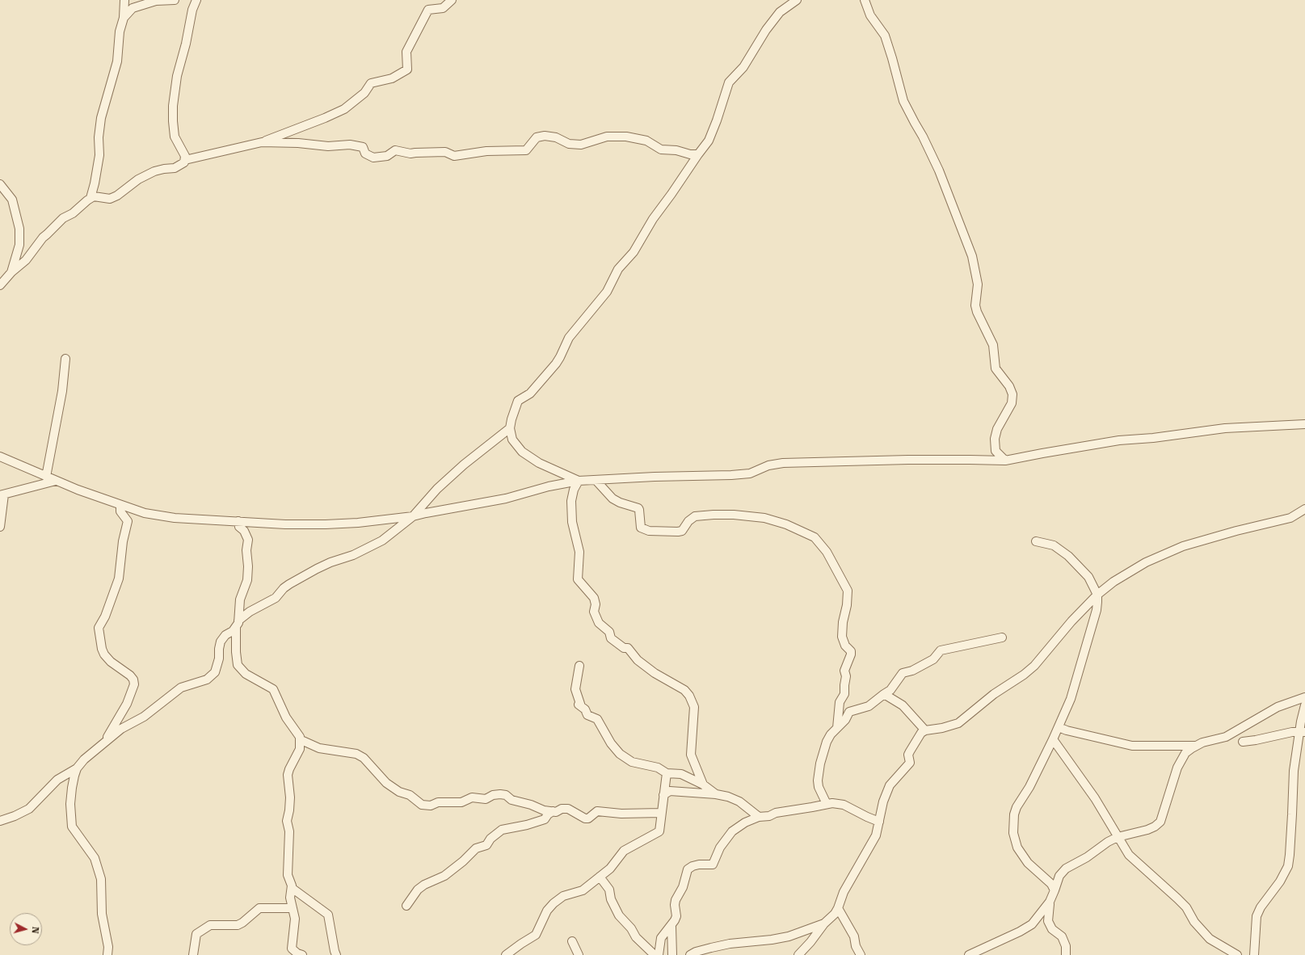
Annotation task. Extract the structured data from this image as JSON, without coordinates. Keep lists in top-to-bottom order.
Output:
{
  "north": "right"
}
